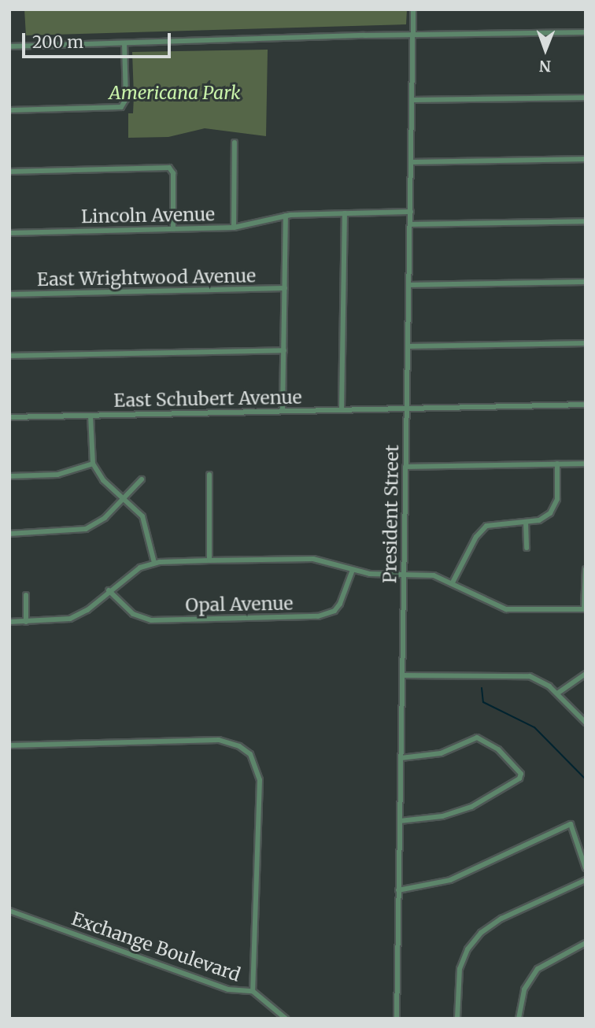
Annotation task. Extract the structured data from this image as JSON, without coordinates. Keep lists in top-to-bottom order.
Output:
{
  "streets": {
    "street": [
      "Lincoln Avenue",
      "East Wrightwood Avenue",
      "East Schubert Avenue",
      "President Street",
      "Opal Avenue",
      "Exchange Boulevard"
    ]
  },
  "crossings": [
    ["Lincoln Avenue", "President Street"],
    ["East Schubert Avenue", "President Street"]
  ],
  "parks": ["Americana Park"],
  "scale_bar": "200 m",
  "north": "bottom"
}
